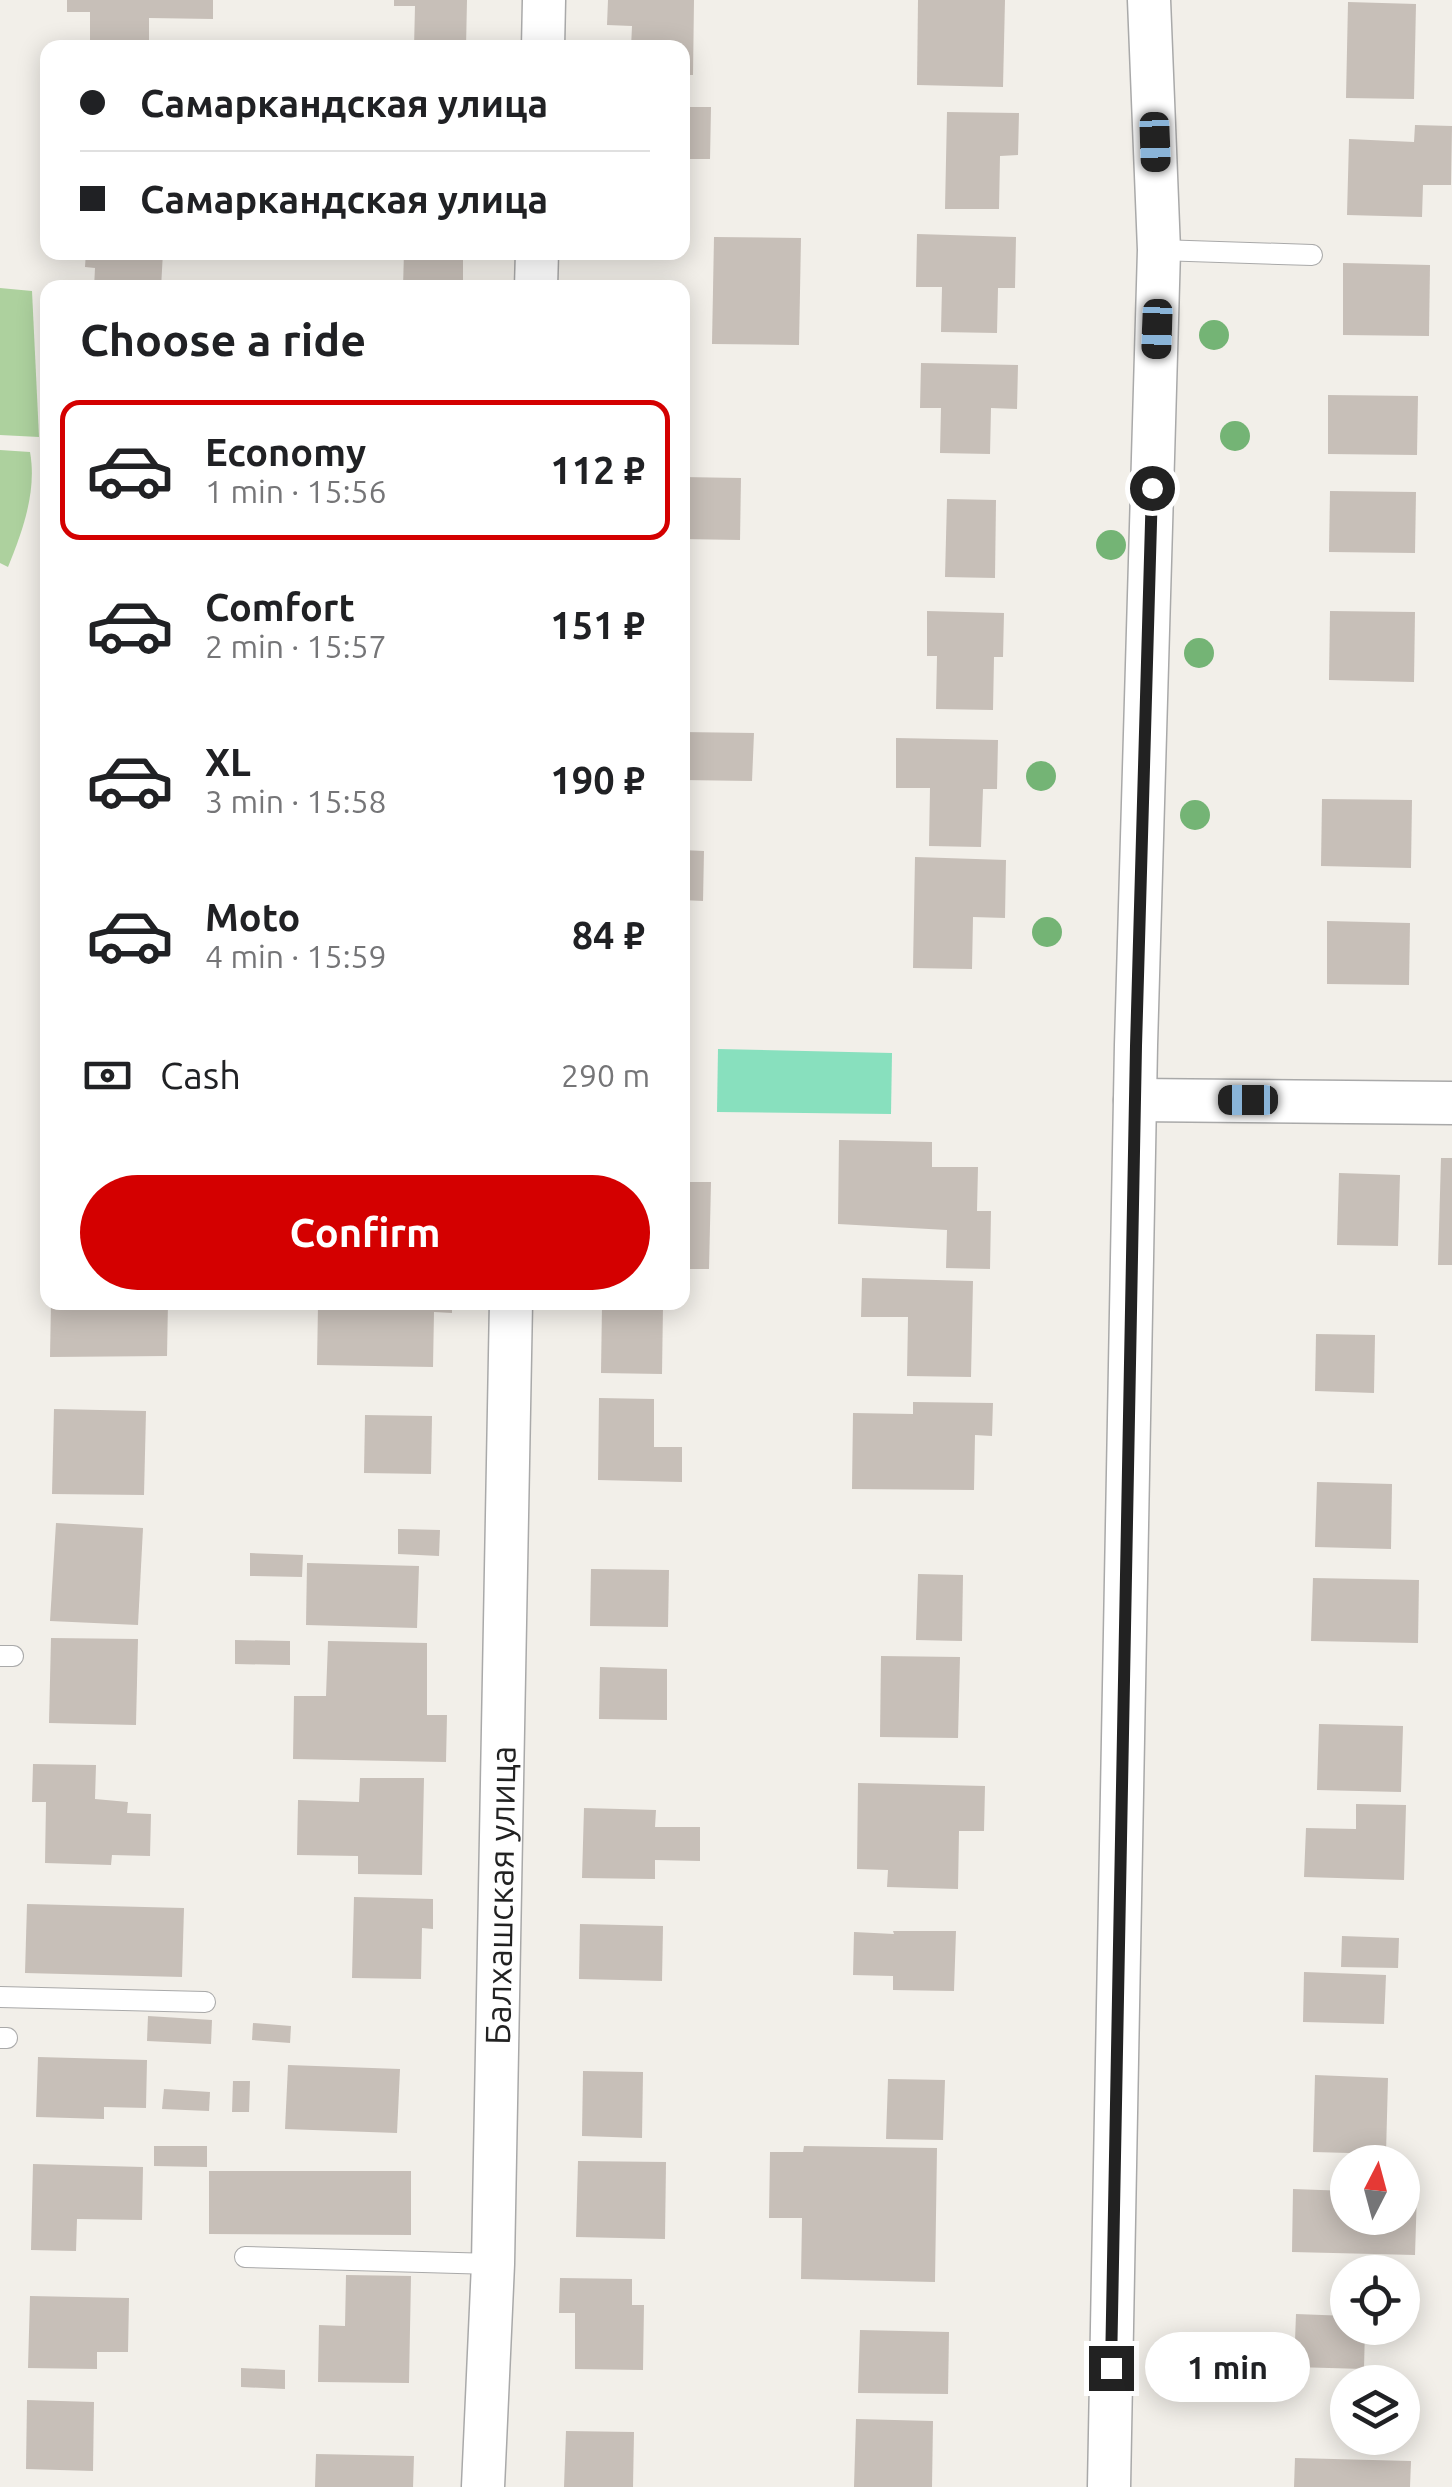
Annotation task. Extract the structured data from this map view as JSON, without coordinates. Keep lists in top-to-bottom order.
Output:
{
  "streets": {
    "street": ["Балхашская улица"]
  },
  "north": "top",
  "page": {
    "banner": ["Самаркандская улица", "Самаркандская улица"],
    "heading": "Choose a ride",
    "list": [
      {
        "name": "Economy",
        "note": "1 min · 15:56",
        "value": "112 ₽"
      },
      {
        "name": "Comfort",
        "note": "2 min · 15:57",
        "value": "151 ₽"
      },
      {
        "name": "XL",
        "note": "3 min · 15:58",
        "value": "190 ₽"
      },
      {
        "name": "Moto",
        "note": "4 min · 15:59",
        "value": "84 ₽"
      }
    ],
    "pay": ["Cash", "290 m"],
    "buttons": "Confirm",
    "bubble": "1 min"
  }
}
